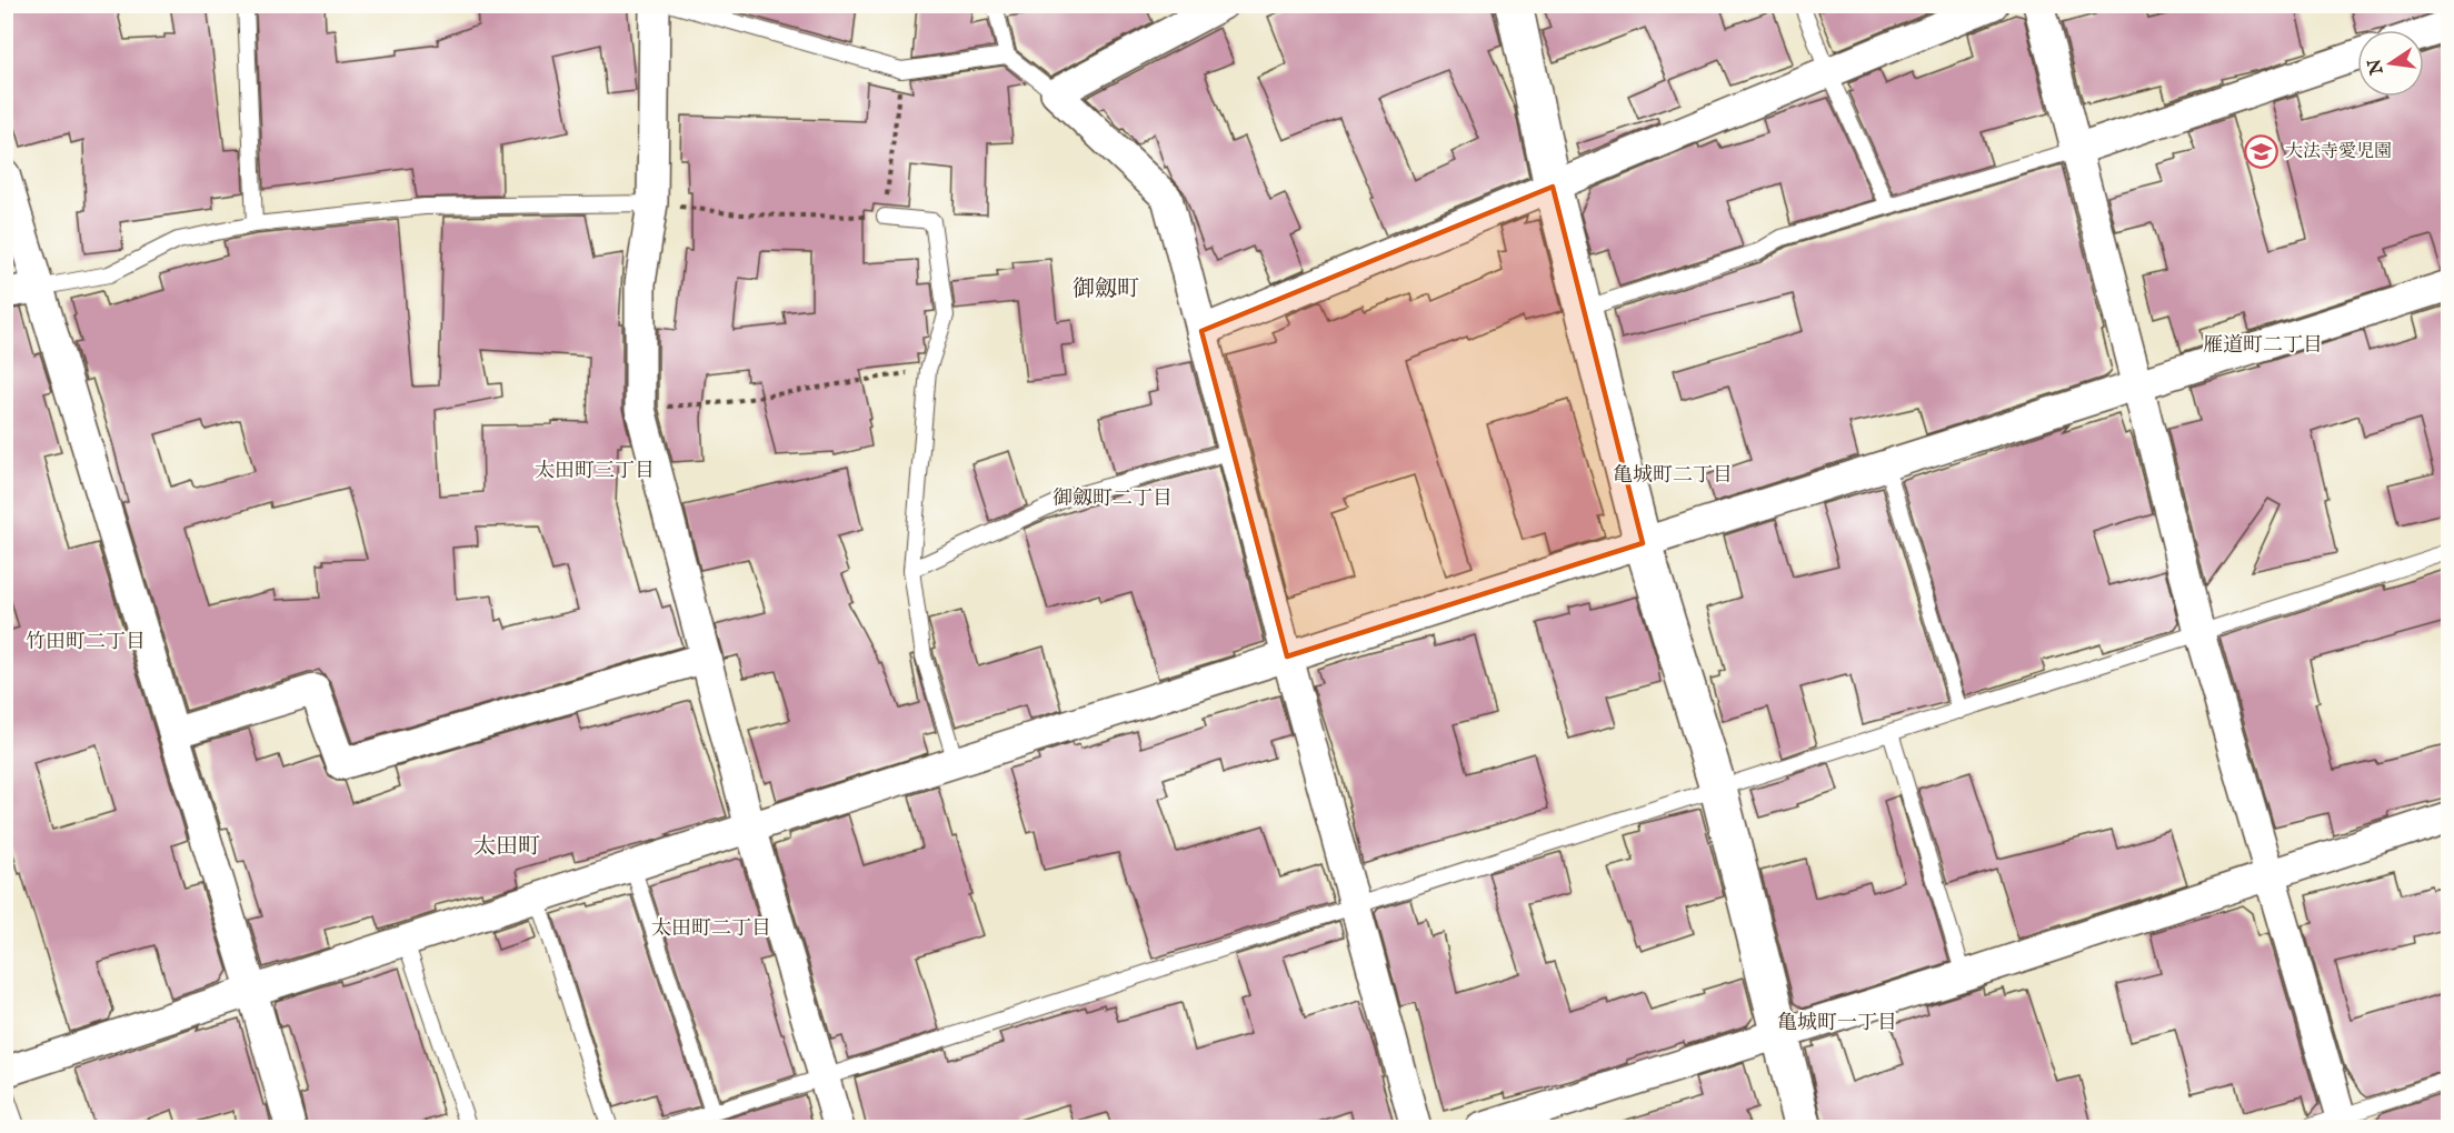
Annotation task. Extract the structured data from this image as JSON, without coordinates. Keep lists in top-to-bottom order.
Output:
{
  "districts": [
    "御劔町",
    "雁道町二丁目",
    "太田町三丁目",
    "亀城町二丁目",
    "御劔町二丁目",
    "竹田町二丁目",
    "太田町",
    "太田町二丁目",
    "亀城町一丁目"
  ],
  "places": {
    "school or university": ["大法寺愛児園"]
  },
  "north": "left"
}
